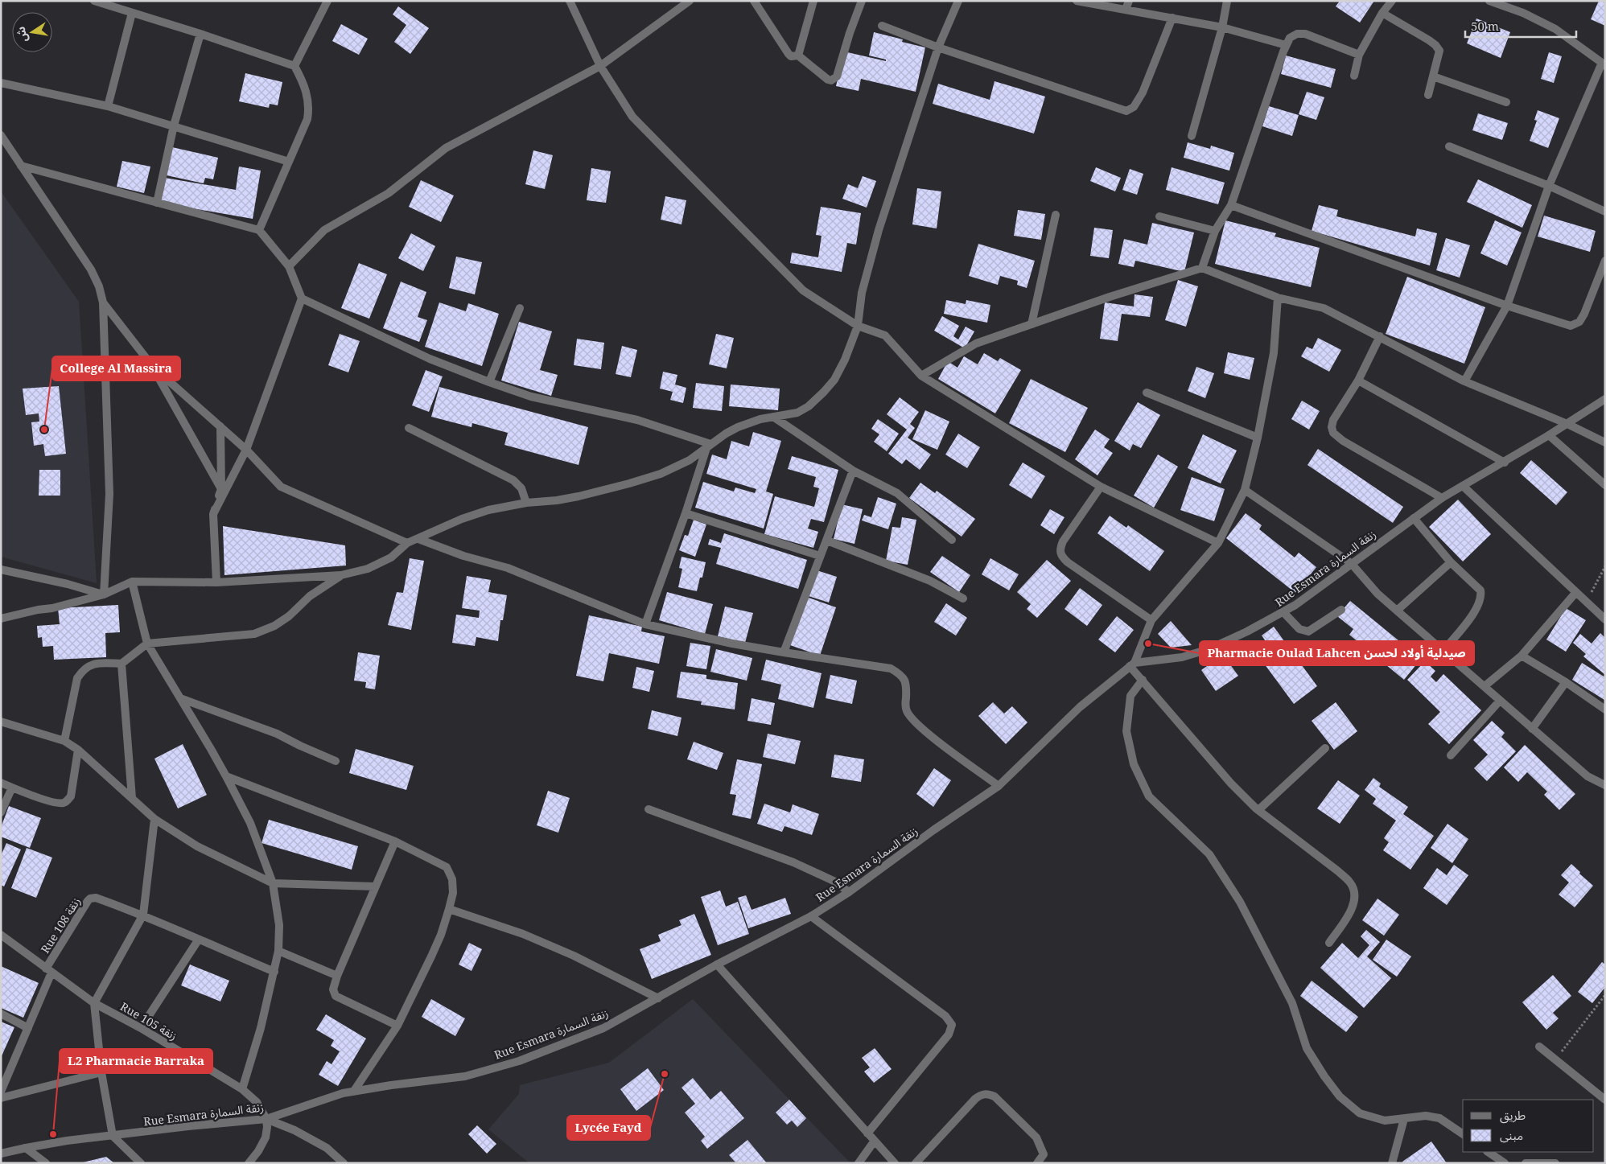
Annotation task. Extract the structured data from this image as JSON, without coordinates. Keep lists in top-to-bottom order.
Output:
{
  "streets": {
    "street": ["Rue Esmara زنقة السمارة", "Rue 108 زنقة", "Rue 105 زنقة"]
  },
  "crossings": [
    ["Rue Esmara زنقة السمارة", "Rue 105 زنقة"],
    ["Rue 108 زنقة", "Rue 105 زنقة"]
  ],
  "places": [
    "College Al Massira",
    "Pharmacie Oulad Lahcen صيدلية أولاد لحسن",
    "Lycée Fayd",
    "L2 Pharmacie Barraka"
  ],
  "legend": ["طريق", "مبنى"],
  "scale_bar": "50 m",
  "north": "left"
}
